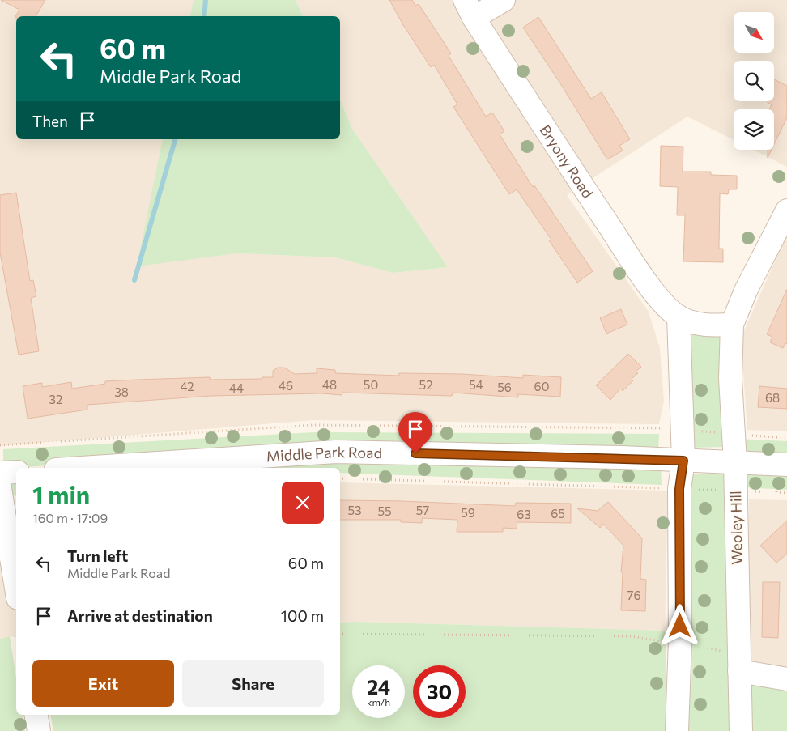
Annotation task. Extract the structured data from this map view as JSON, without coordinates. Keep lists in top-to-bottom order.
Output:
{
  "streets": {
    "street": ["Bryony Road", "Middle Park Road", "Weoley Hill"]
  },
  "crossings": [
    ["Bryony Road", "Weoley Hill"],
    ["Middle Park Road", "Weoley Hill"]
  ],
  "house_numbers": [
    "48",
    "50",
    "52",
    "54",
    "46",
    "42",
    "60",
    "56",
    "44",
    "38",
    "68",
    "32",
    "53",
    "57",
    "55",
    "59",
    "65",
    "63",
    "76"
  ],
  "north": "bottom right",
  "page": {
    "turn": ["60 m", "Middle Park Road"],
    "then": "Then",
    "heading": ["1 min", "160 m · 17:09"],
    "list": [
      {
        "name": "Turn left",
        "note": "Middle Park Road",
        "value": "60 m"
      },
      {
        "name": "Arrive at destination",
        "value": "100 m"
      }
    ],
    "buttons": ["Exit", "Share"],
    "speed": "24 km/h",
    "limit": "30"
  }
}
